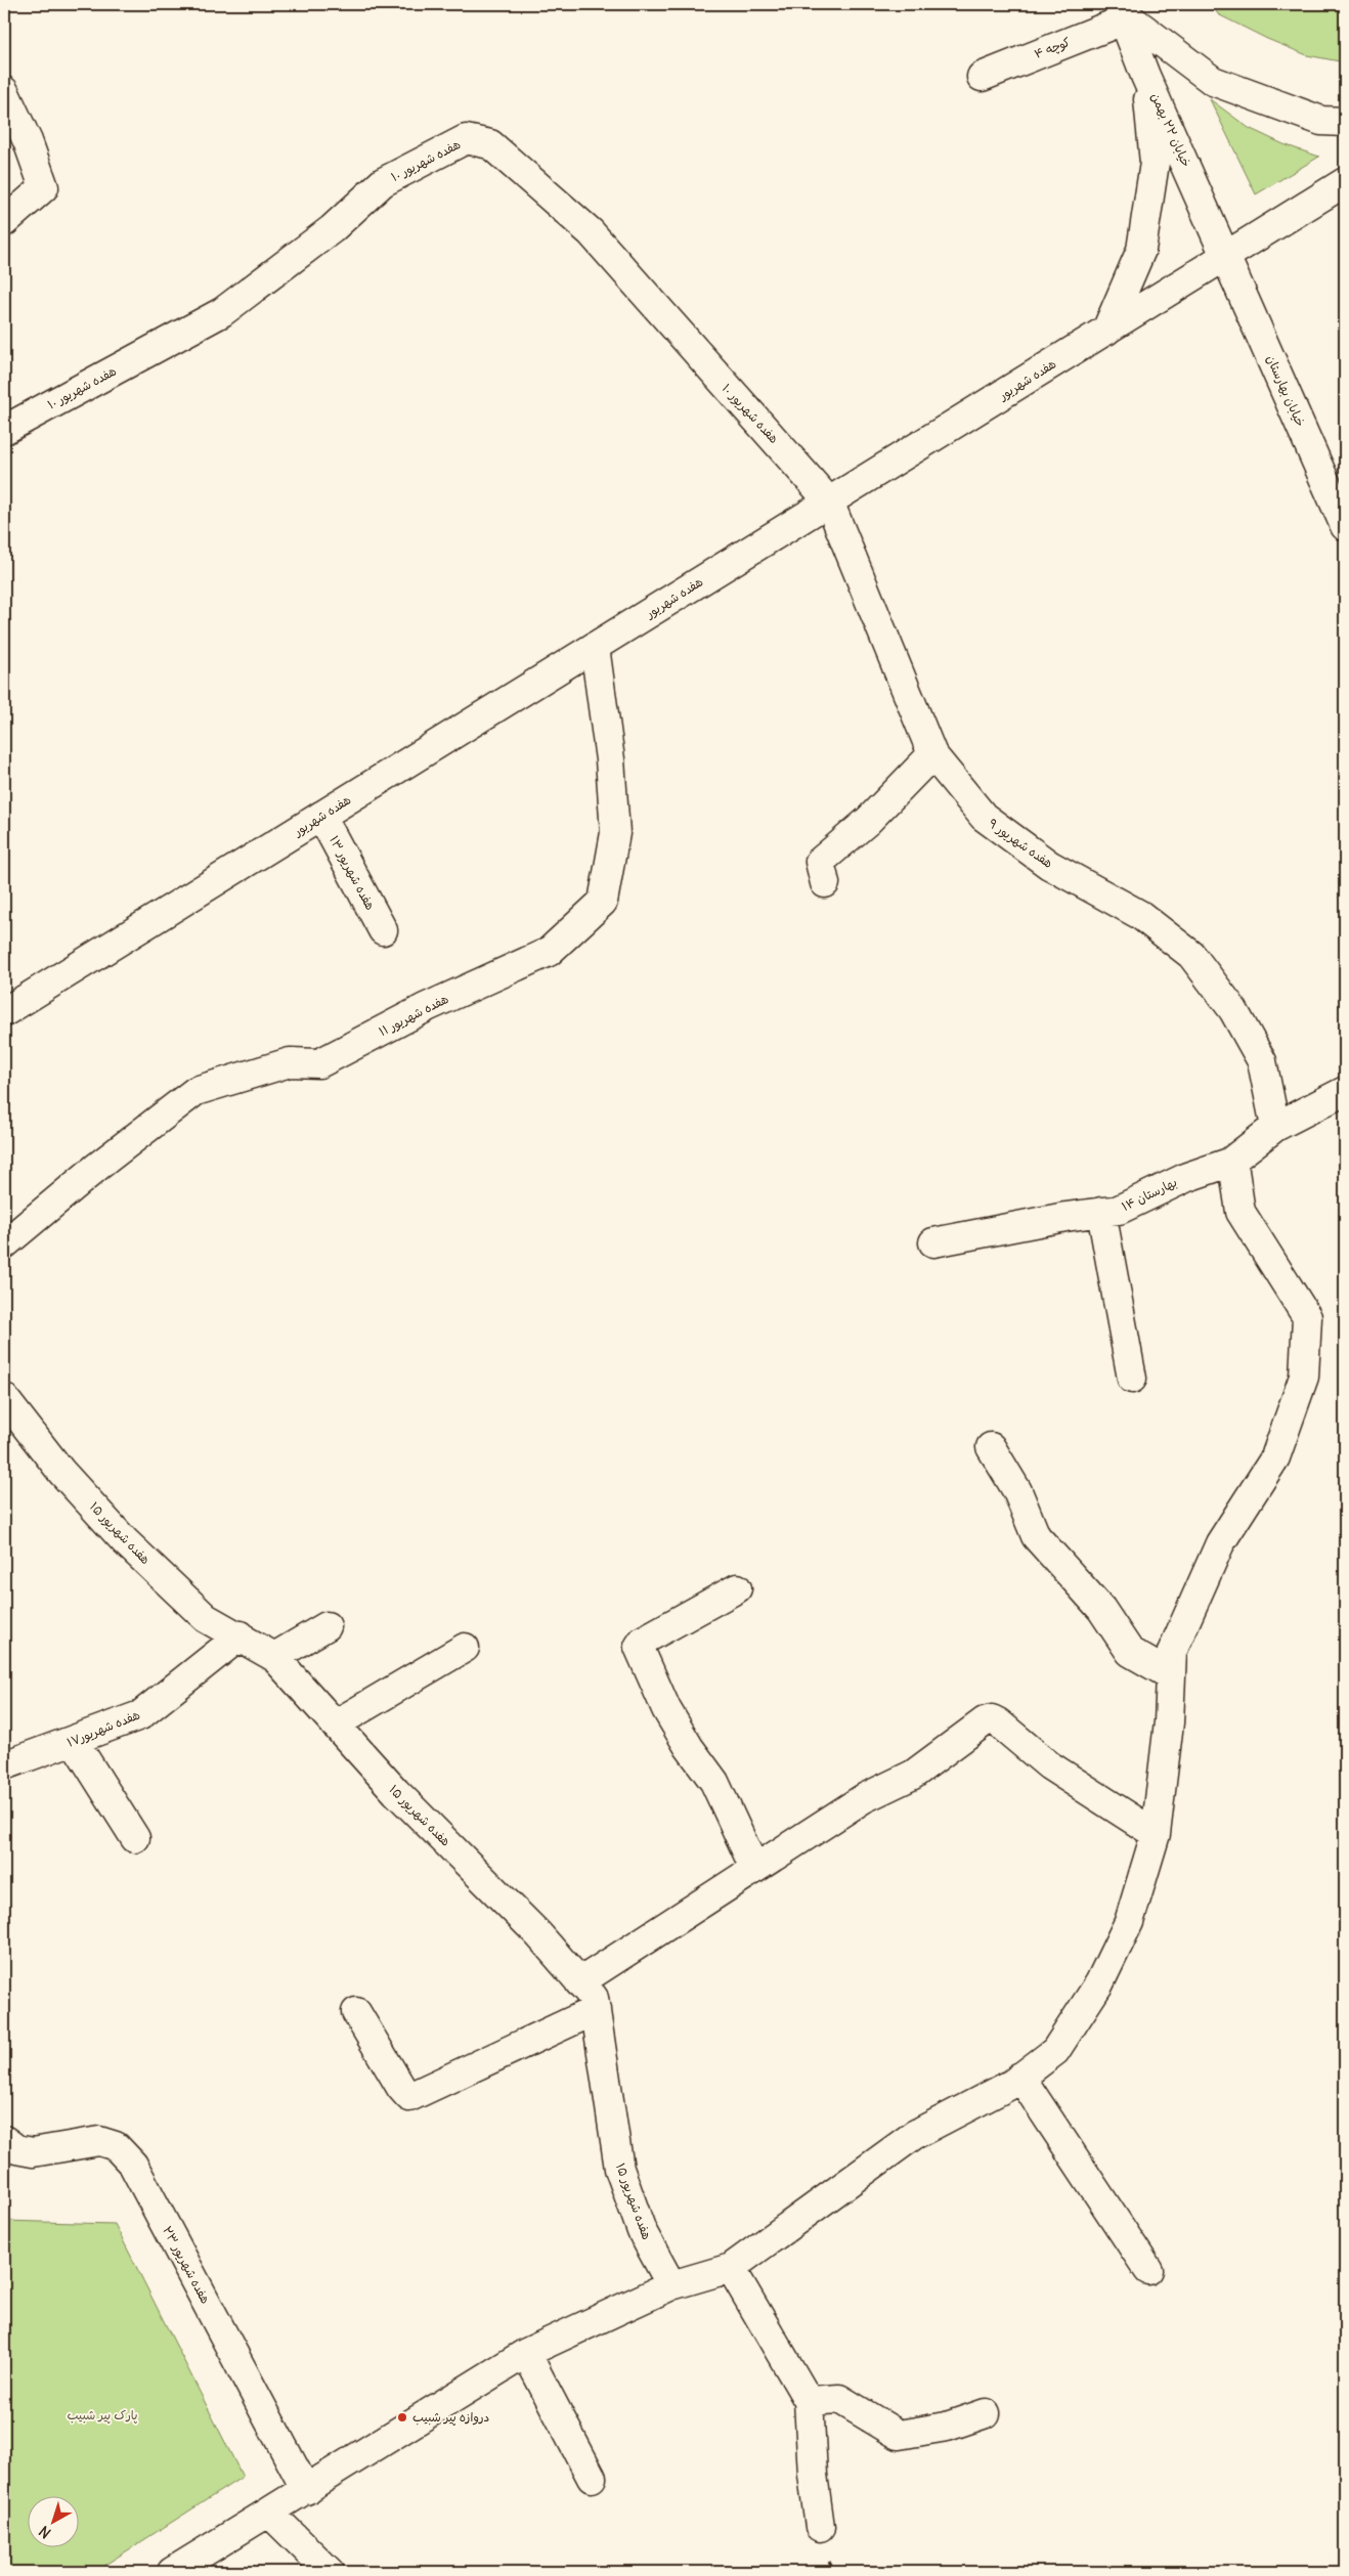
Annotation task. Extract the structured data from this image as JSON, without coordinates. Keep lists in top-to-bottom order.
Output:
{
  "streets": {
    "street": [
      "کوچه ۴",
      "خیابان ۲۲ بهمن",
      "هفده شهریور ۱۰",
      "هفده شهریور",
      "خیابان بهارستان",
      "هفده شهریور ۹",
      "هفده شهریور ۱۳",
      "هفده شهریور ۱۱",
      "بهارستان ۱۴",
      "هفده شهریور ۱۵",
      "هفده شهریور۱۷",
      "هفده شهریور ۲۳"
    ]
  },
  "crossings": [
    ["کوچه ۴", "خیابان ۲۲ بهمن"],
    ["خیابان ۲۲ بهمن", "هفده شهریور"],
    ["خیابان ۲۲ بهمن", "خیابان بهارستان"],
    ["هفده شهریور ۱۰", "هفده شهریور"],
    ["هفده شهریور ۱۰", "هفده شهریور ۹"],
    ["هفده شهریور", "خیابان بهارستان"],
    ["هفده شهریور", "هفده شهریور ۹"],
    ["هفده شهریور", "هفده شهریور ۱۳"],
    ["هفده شهریور", "هفده شهریور ۱۱"],
    ["هفده شهریور ۹", "بهارستان ۱۴"],
    ["هفده شهریور ۱۵", "هفده شهریور۱۷"]
  ],
  "parks": ["پارک پیر شبیب"],
  "places": ["دروازه پیر شبیب"],
  "north": "bottom left"
}
